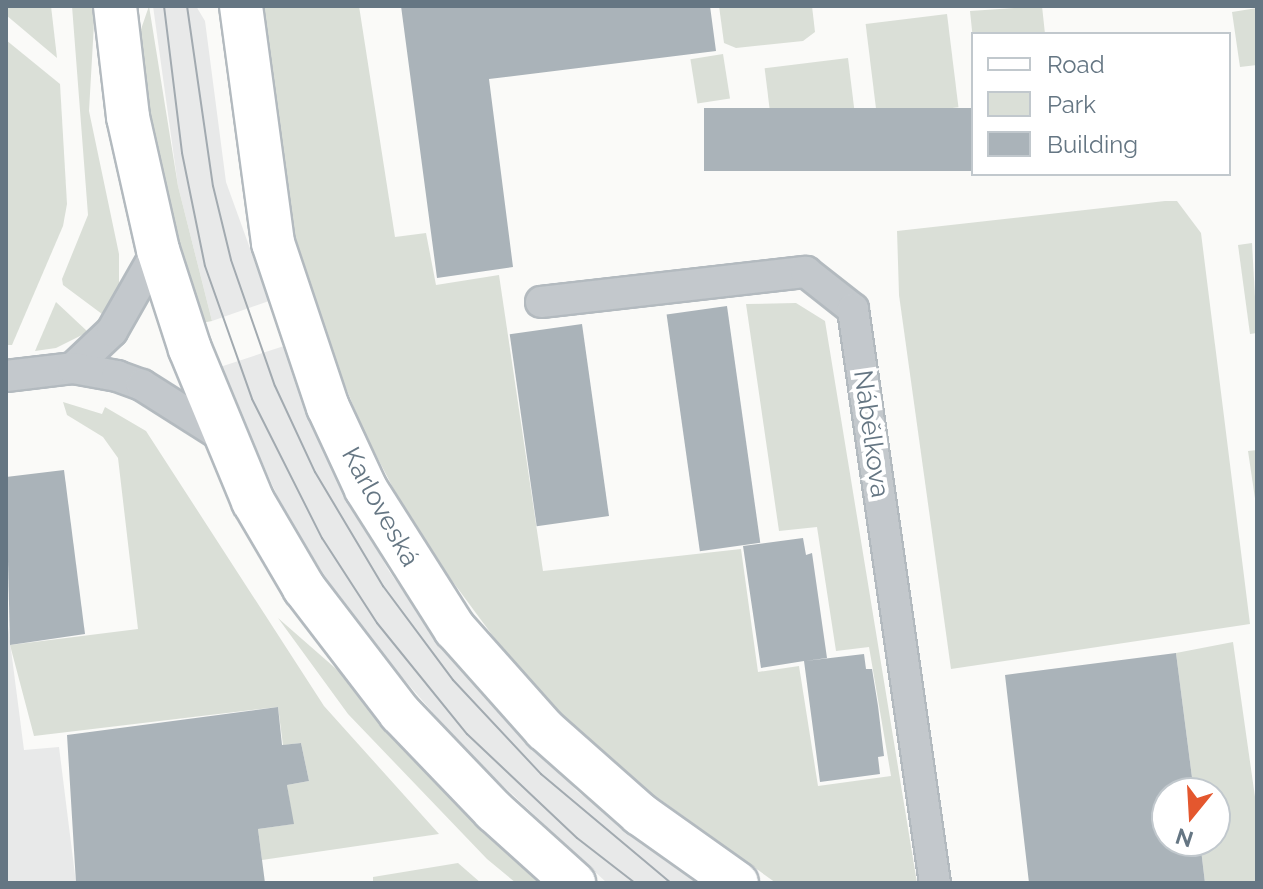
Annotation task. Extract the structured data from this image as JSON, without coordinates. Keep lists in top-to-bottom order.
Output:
{
  "streets": {
    "main road": ["Karloveská"],
    "street": ["Nábělkova"]
  },
  "legend": ["Road", "Park", "Building"],
  "north": "bottom"
}
